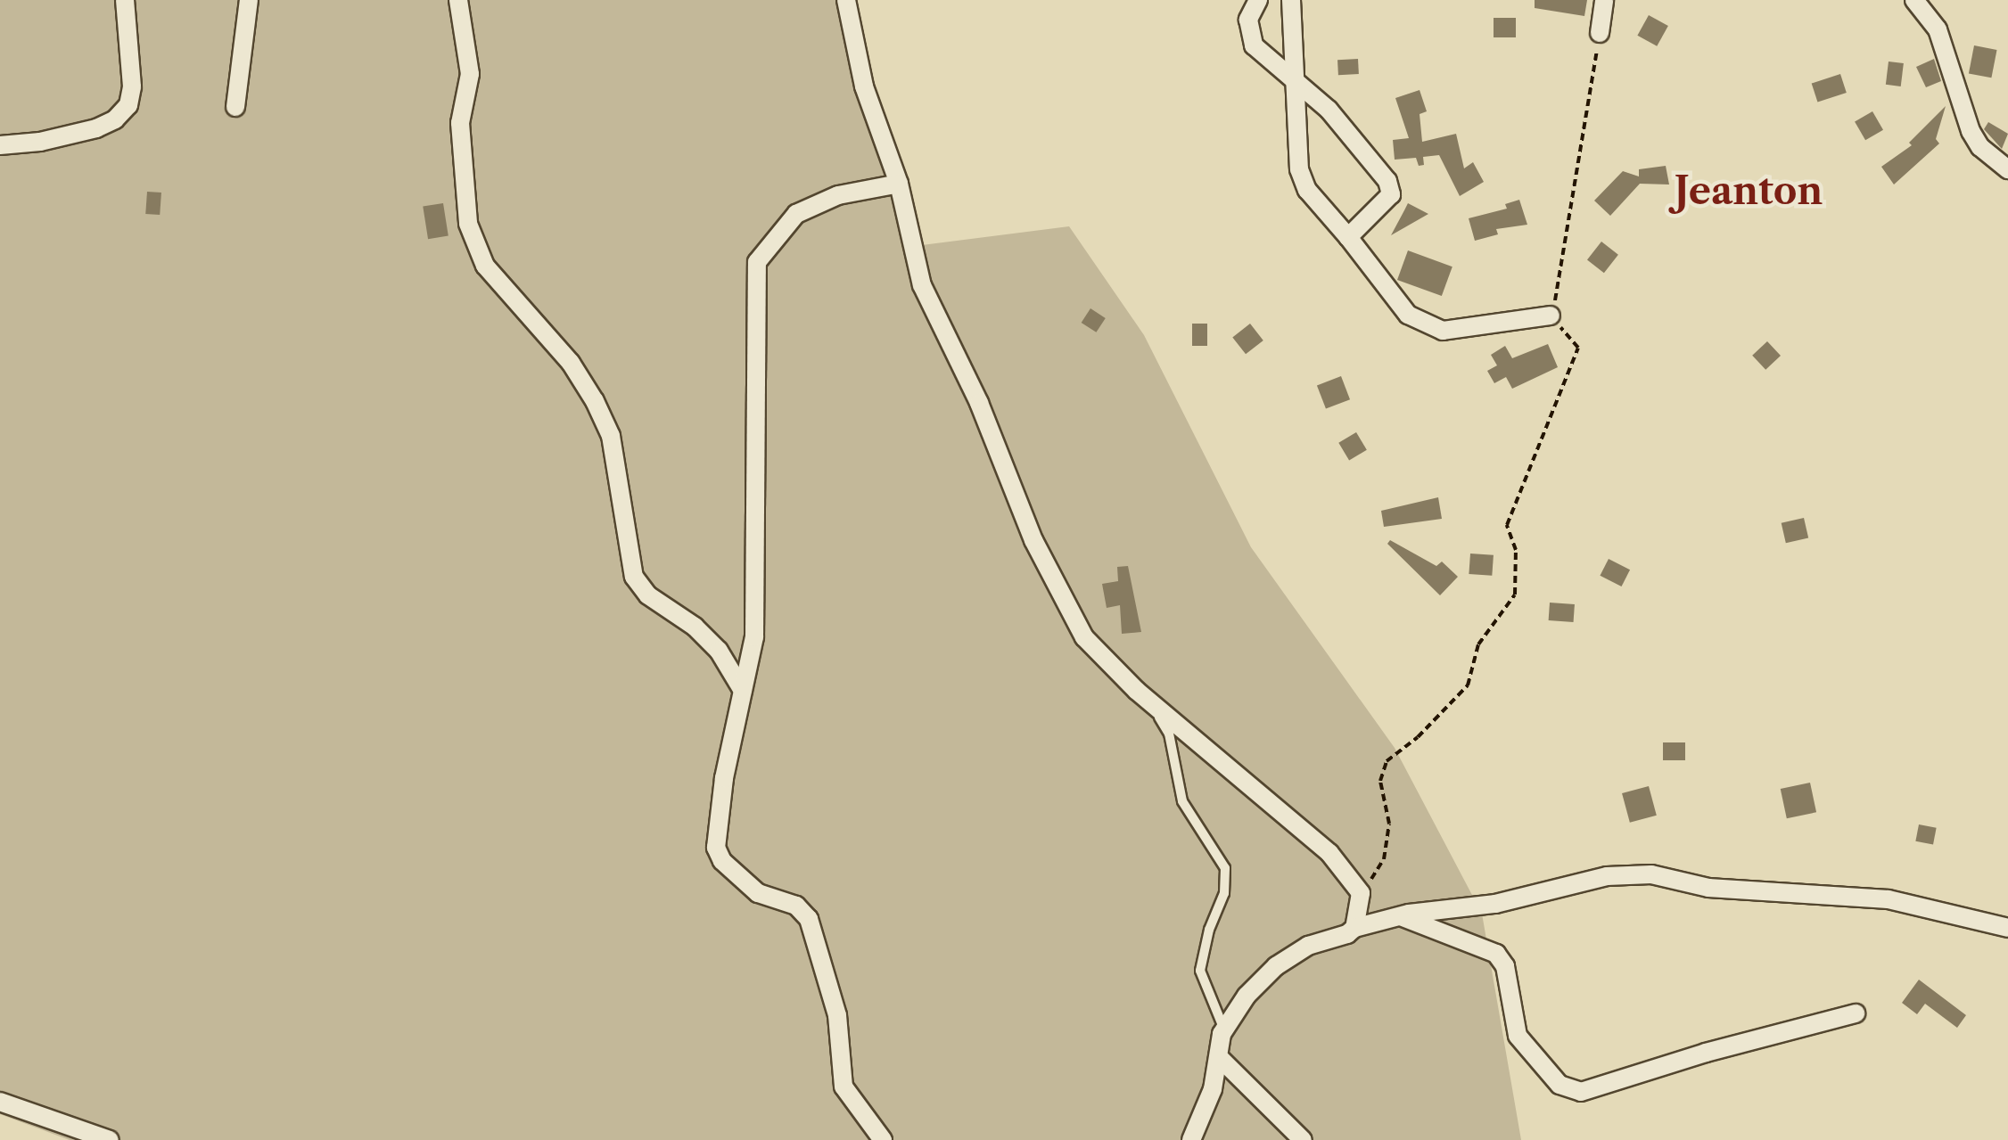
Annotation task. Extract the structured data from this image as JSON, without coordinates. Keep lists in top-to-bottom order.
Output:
{
  "districts": ["Jeanton"]
}
